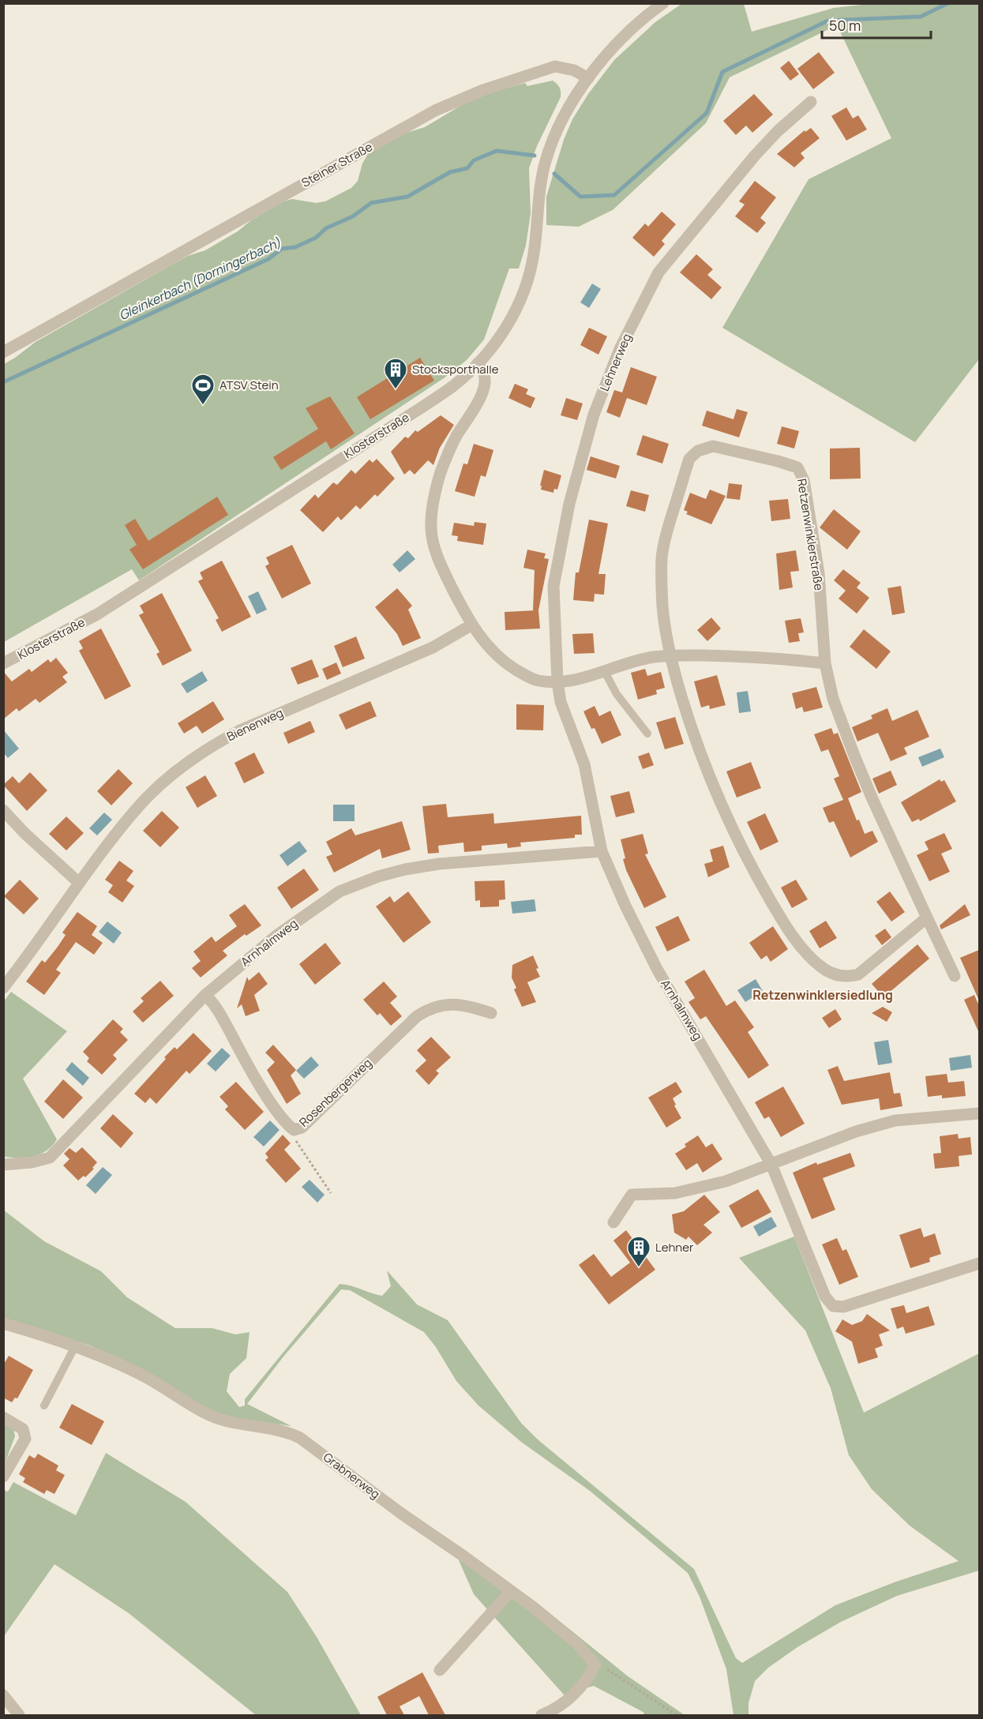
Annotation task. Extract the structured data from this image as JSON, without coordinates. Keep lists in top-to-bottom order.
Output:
{
  "streets": {
    "street": [
      "Steiner Straße",
      "Lehnerweg",
      "Klosterstraße",
      "Retzenwinklerstraße",
      "Bienenweg",
      "Arnhalmweg",
      "Rosenbergerweg",
      "Grabnerweg"
    ]
  },
  "crossings": [
    ["Steiner Straße", "Klosterstraße"],
    ["Lehnerweg", "Arnhalmweg"],
    ["Arnhalmweg", "Rosenbergerweg"]
  ],
  "districts": ["Retzenwinklersiedlung"],
  "water": ["Gleinkerbach (Dorningerbach)"],
  "places": {
    "building": ["Stocksporthalle", "Lehner"],
    "sports": ["ATSV Stein"]
  },
  "scale_bar": "50 m"
}
